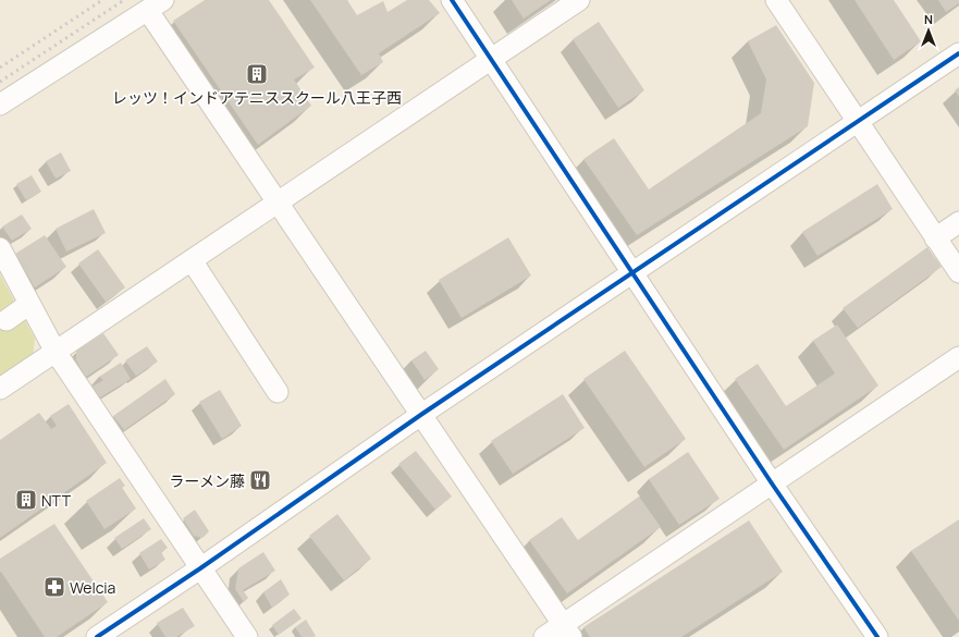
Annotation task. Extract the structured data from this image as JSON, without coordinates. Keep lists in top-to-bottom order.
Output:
{
  "places": {
    "building": ["レッツ！インドアテニススクール八王子西", "NTT"],
    "restaurant": ["ラーメン藤"],
    "pharmacy": ["Welcia"]
  },
  "north": "top"
}
